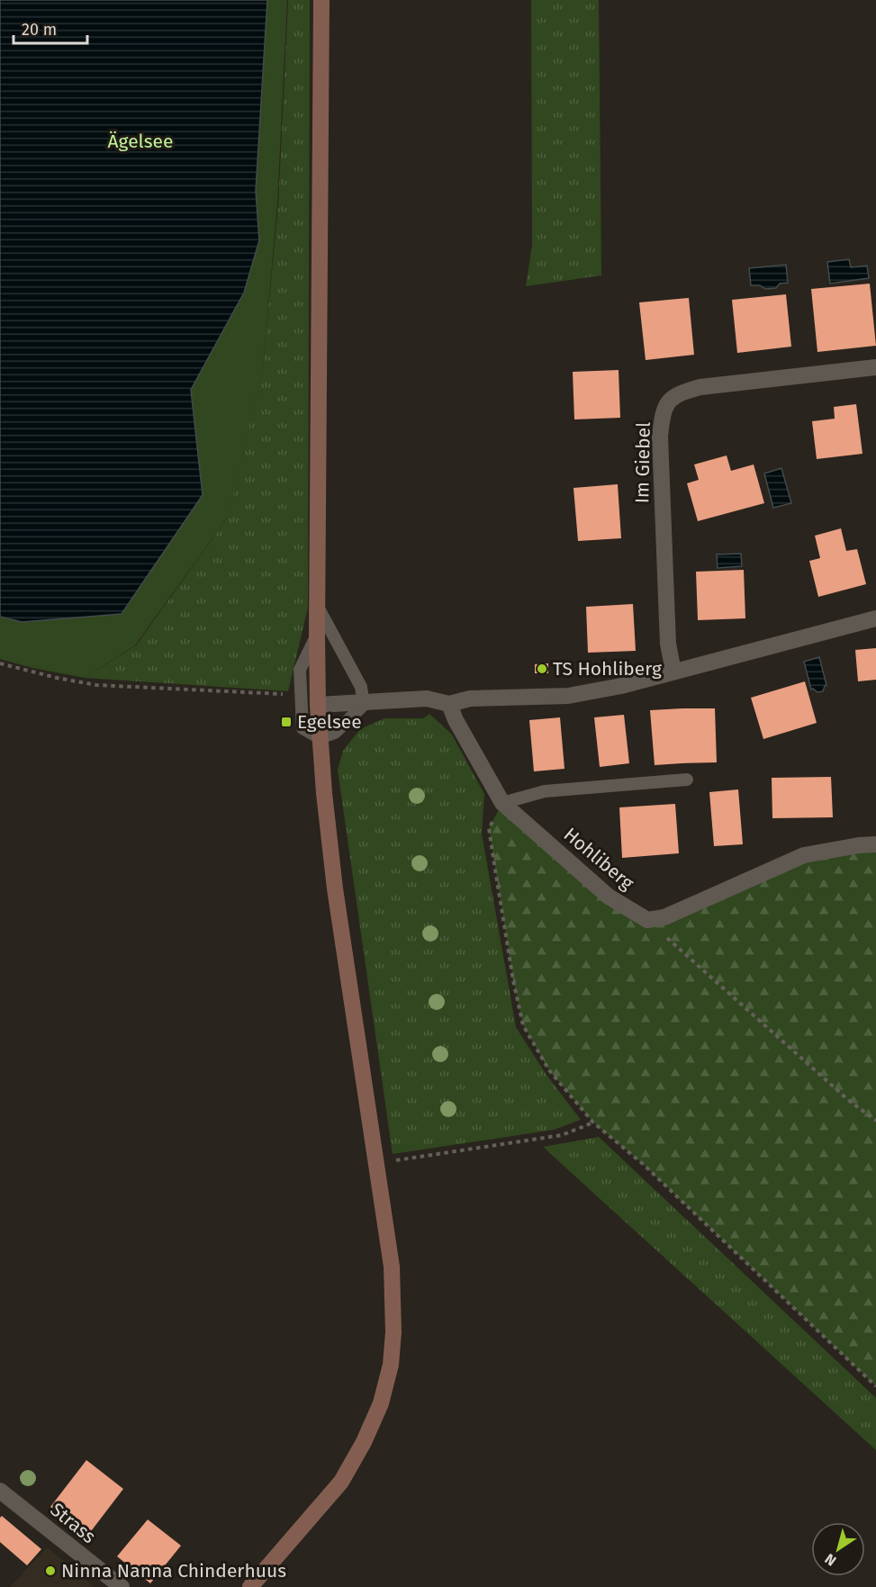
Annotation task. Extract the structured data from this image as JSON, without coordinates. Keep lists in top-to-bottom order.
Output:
{
  "streets": {
    "street": ["Im Giebel", "Hohliberg", "Strass"]
  },
  "parks": ["Ägelsee"],
  "places": {
    "other": ["TS Hohliberg", "Ninna Nanna Chinderhuus"],
    "transit": ["Egelsee"]
  },
  "scale_bar": "20 m",
  "north": "bottom left"
}
